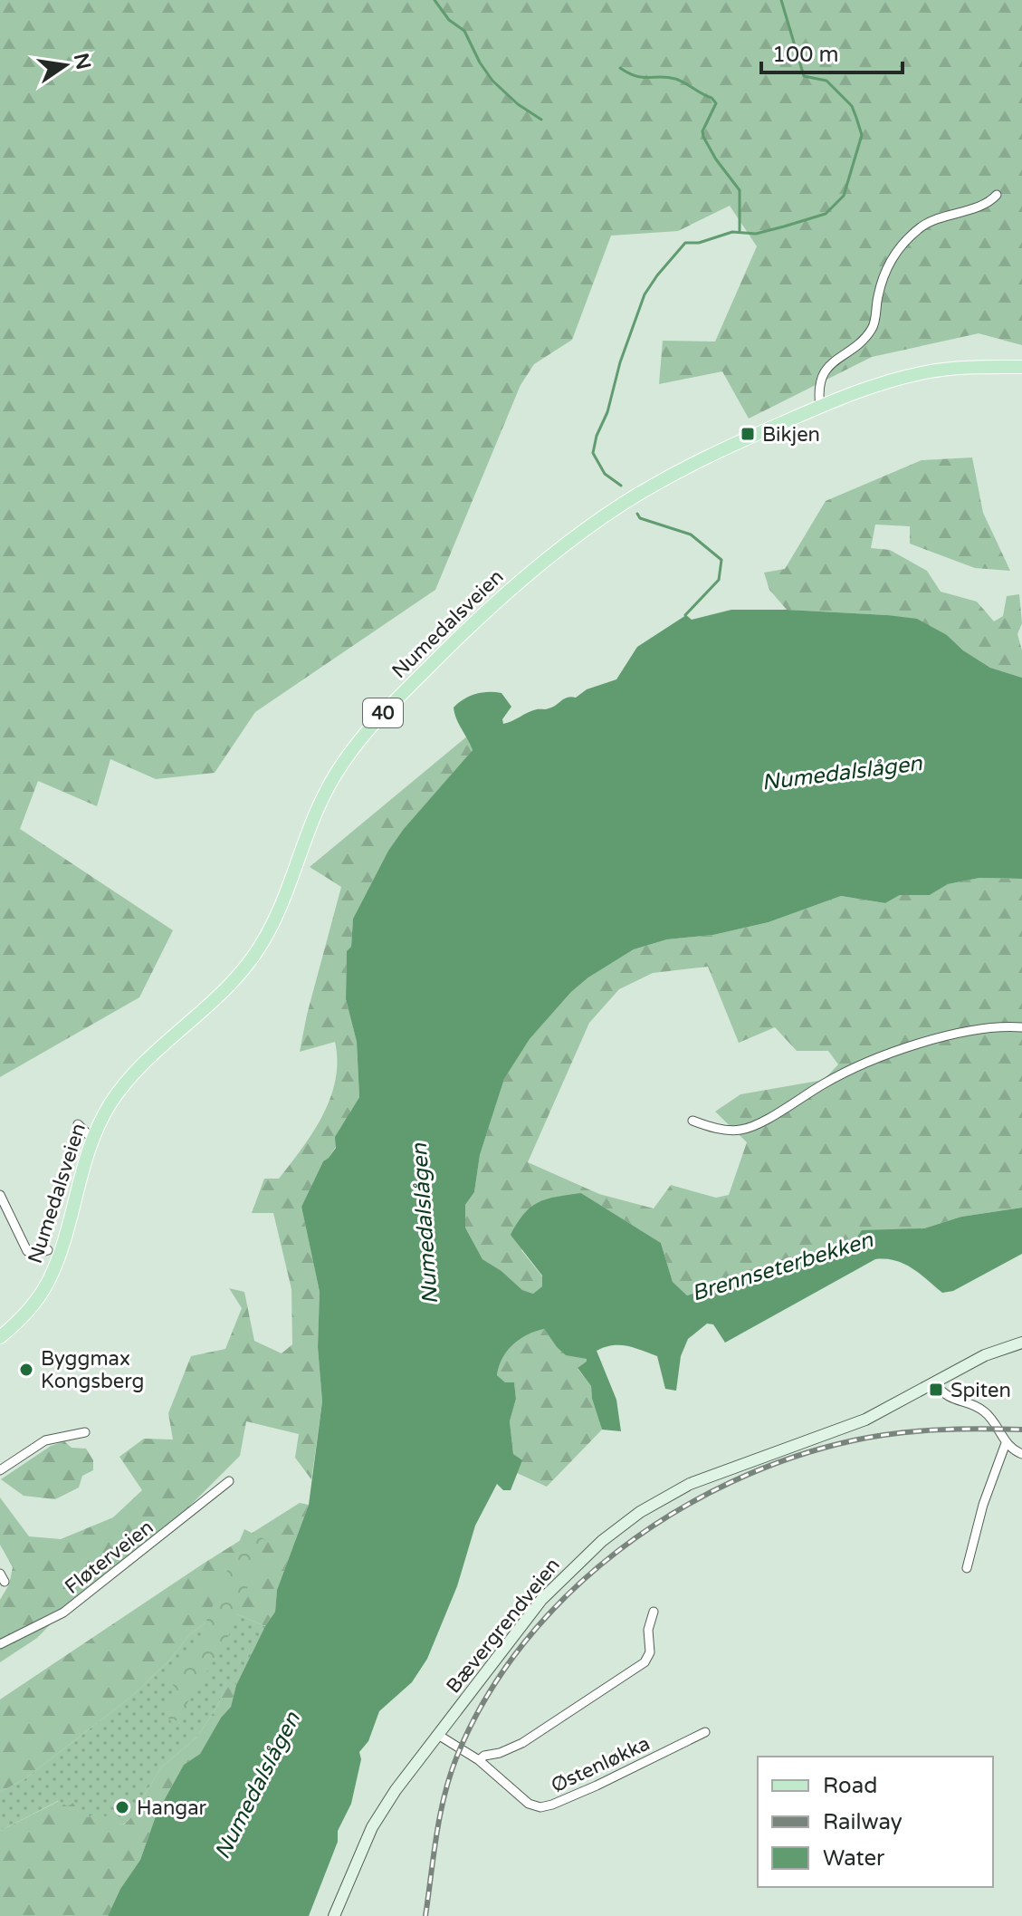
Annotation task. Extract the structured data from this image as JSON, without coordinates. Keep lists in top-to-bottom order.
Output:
{
  "streets": {
    "main road": ["Numedalsveien", "40", "Bævergrendveien"],
    "street": ["Fløterveien", "Østenløkka"]
  },
  "crossings": [
    ["Bævergrendveien", "Østenløkka"]
  ],
  "water": ["Numedalslågen", "Brennseterbekken"],
  "places": {
    "transit": ["Bikjen", "Spiten"],
    "other": ["Byggmax Kongsberg", "Hangar"]
  },
  "legend": ["Road", "Railway", "Water"],
  "scale_bar": "100 m",
  "north": "right"
}
